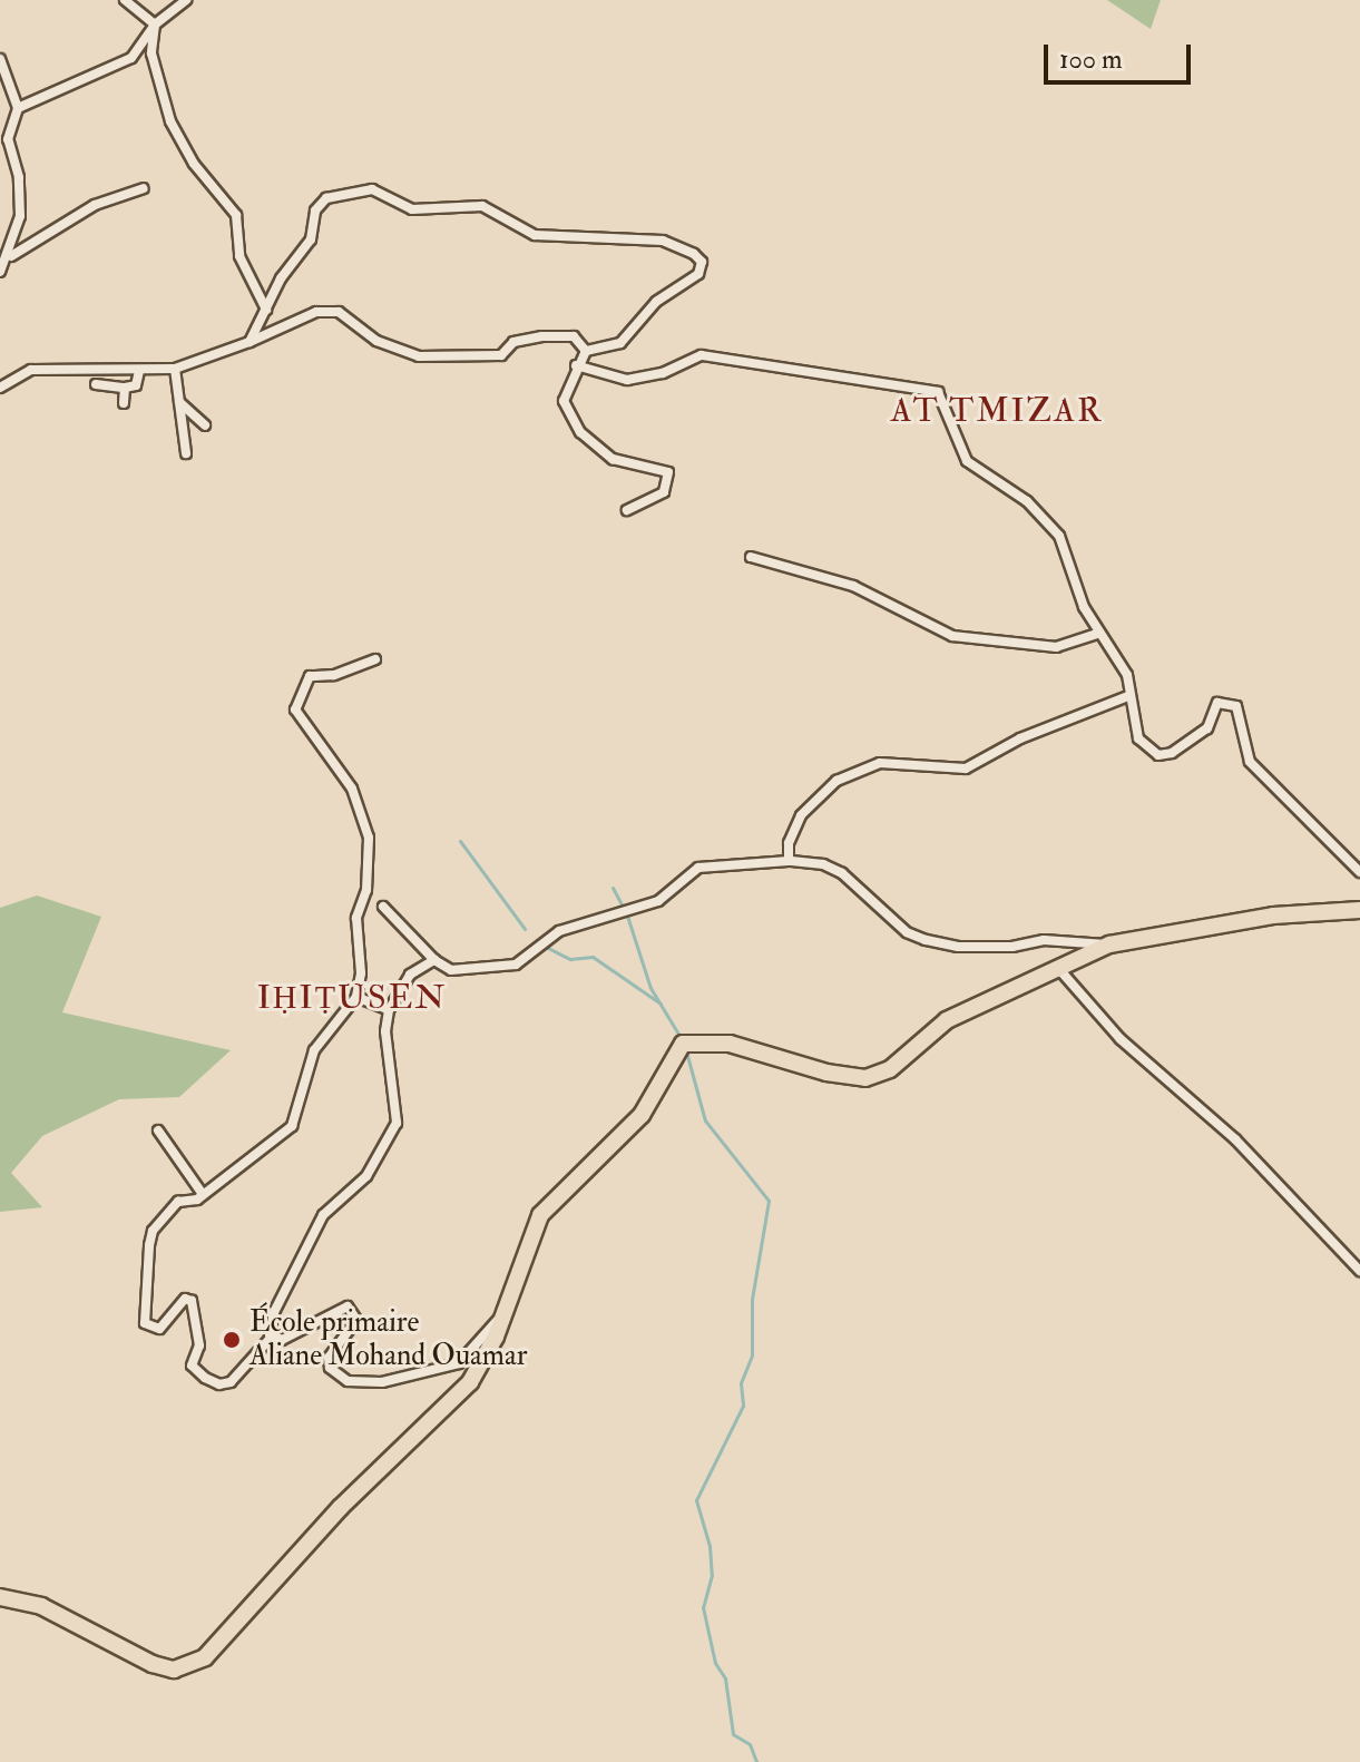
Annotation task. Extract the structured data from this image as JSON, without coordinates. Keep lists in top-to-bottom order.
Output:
{
  "districts": ["AT TMIZAR", "IḤIṬUSEN"],
  "places": ["École primaire Aliane Mohand Ouamar"],
  "scale_bar": "100 m"
}
